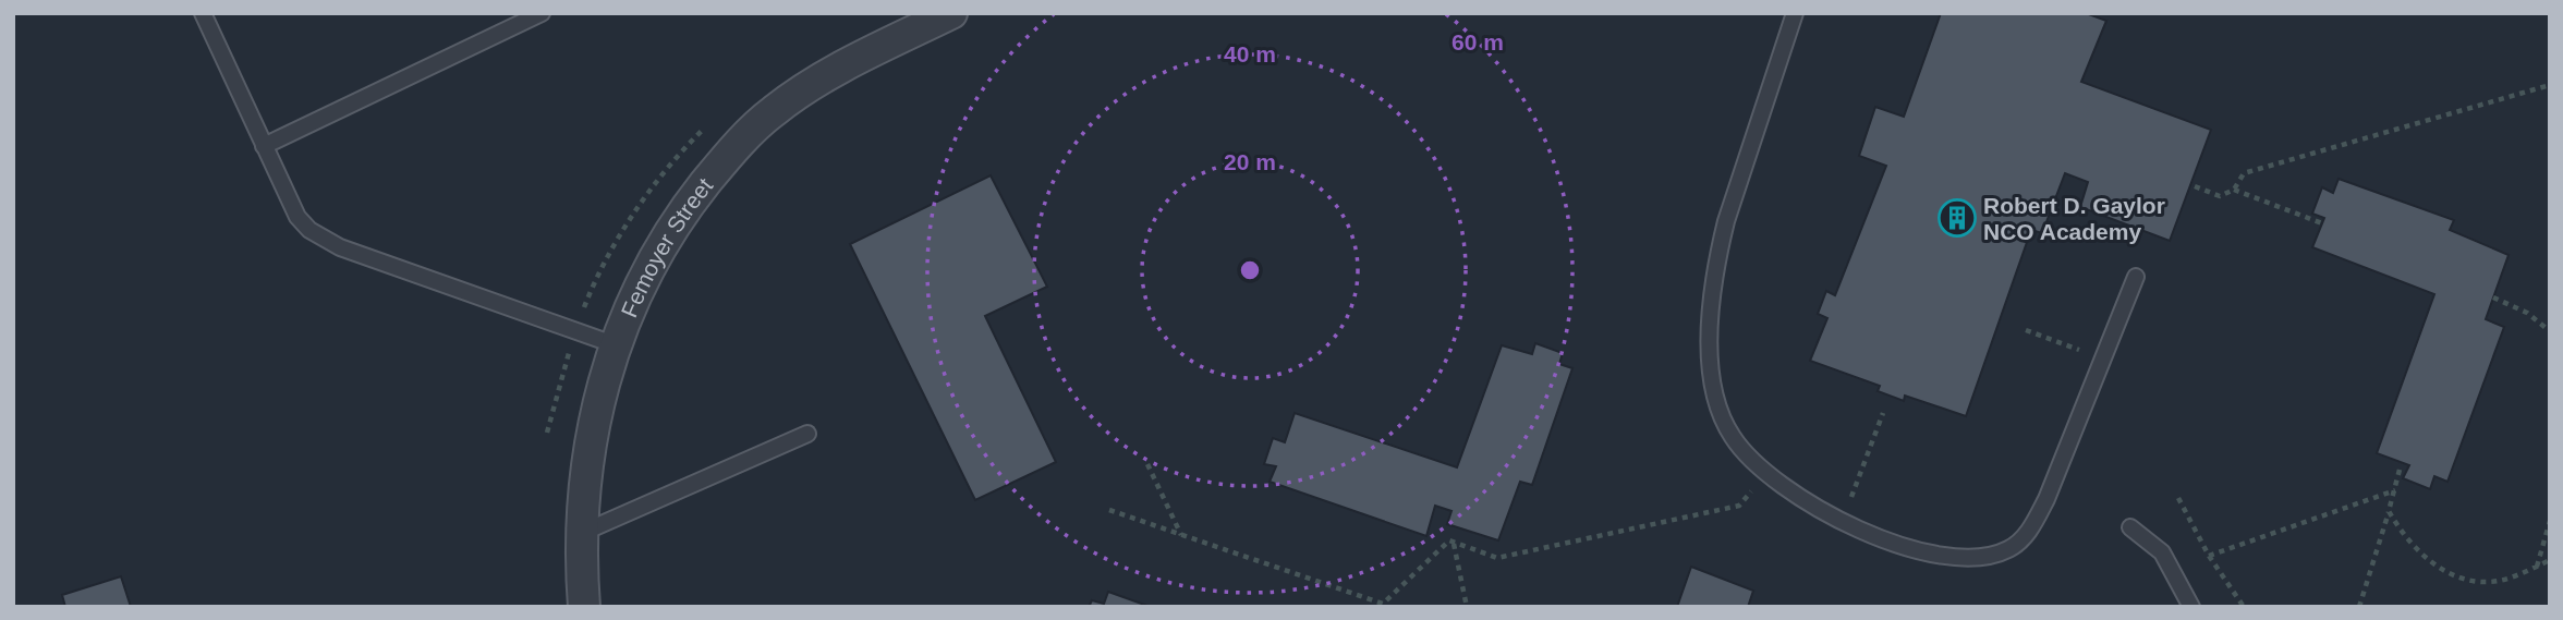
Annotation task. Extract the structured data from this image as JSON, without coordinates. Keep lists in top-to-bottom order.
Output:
{
  "streets": {
    "street": ["Femoyer Street"]
  },
  "places": {
    "building": ["Robert D. Gaylor NCO Academy"]
  },
  "rings": ["60 m", "40 m", "20 m"]
}
